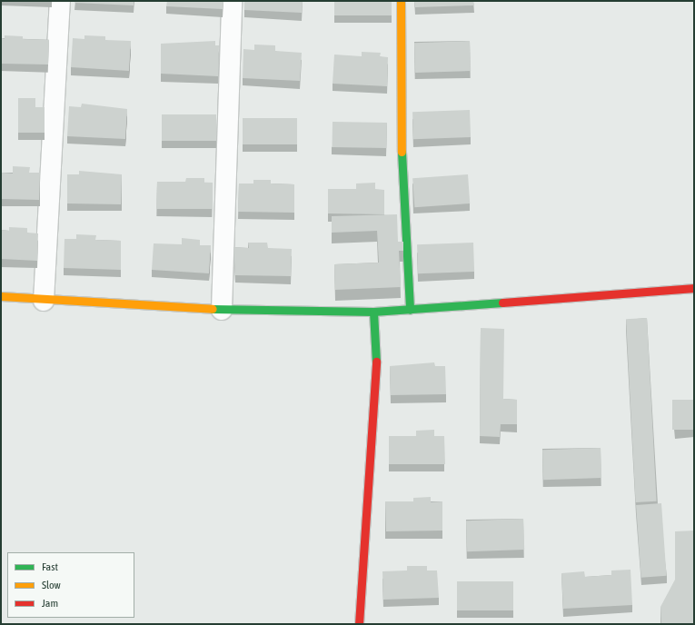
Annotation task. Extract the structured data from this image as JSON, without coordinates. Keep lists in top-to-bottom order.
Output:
{
  "legend": ["Fast", "Slow", "Jam"]
}
